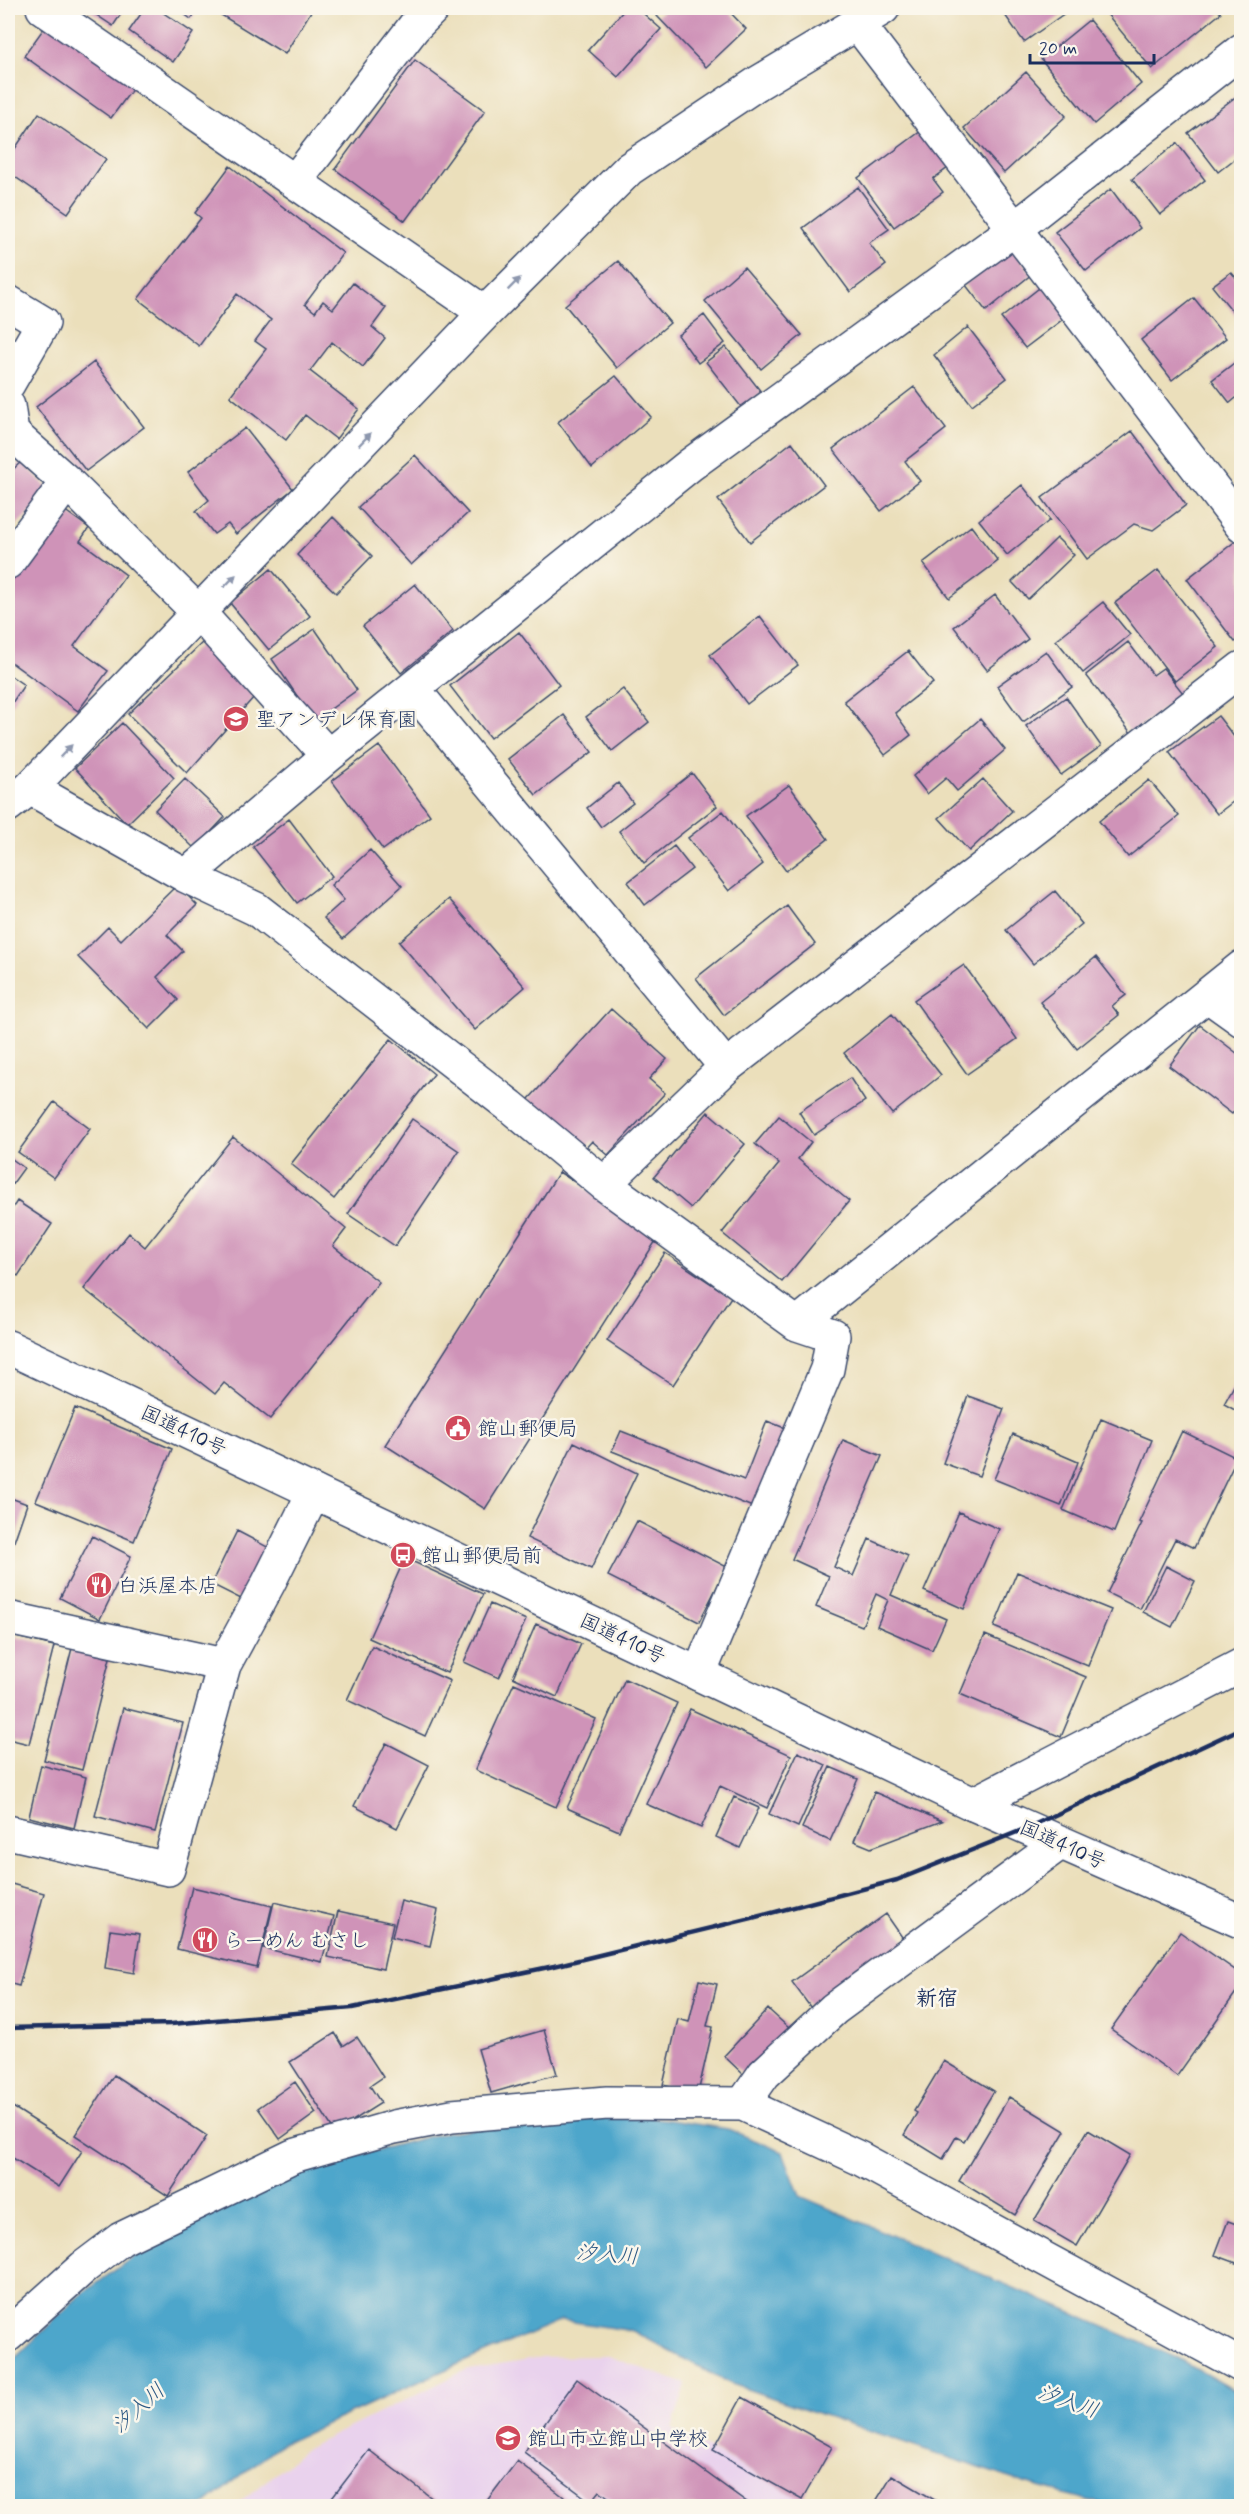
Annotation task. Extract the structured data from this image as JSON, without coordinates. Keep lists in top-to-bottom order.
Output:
{
  "streets": {
    "main road": ["国道410号"]
  },
  "districts": ["新宿"],
  "water": ["汐入川"],
  "places": {
    "school or university": ["聖アンデレ保育園", "館山市立館山中学校"],
    "public building": ["館山郵便局"],
    "bus stop": ["館山郵便局前"],
    "restaurant": ["白浜屋本店", "らーめん むさし"]
  },
  "scale_bar": "20 m"
}
